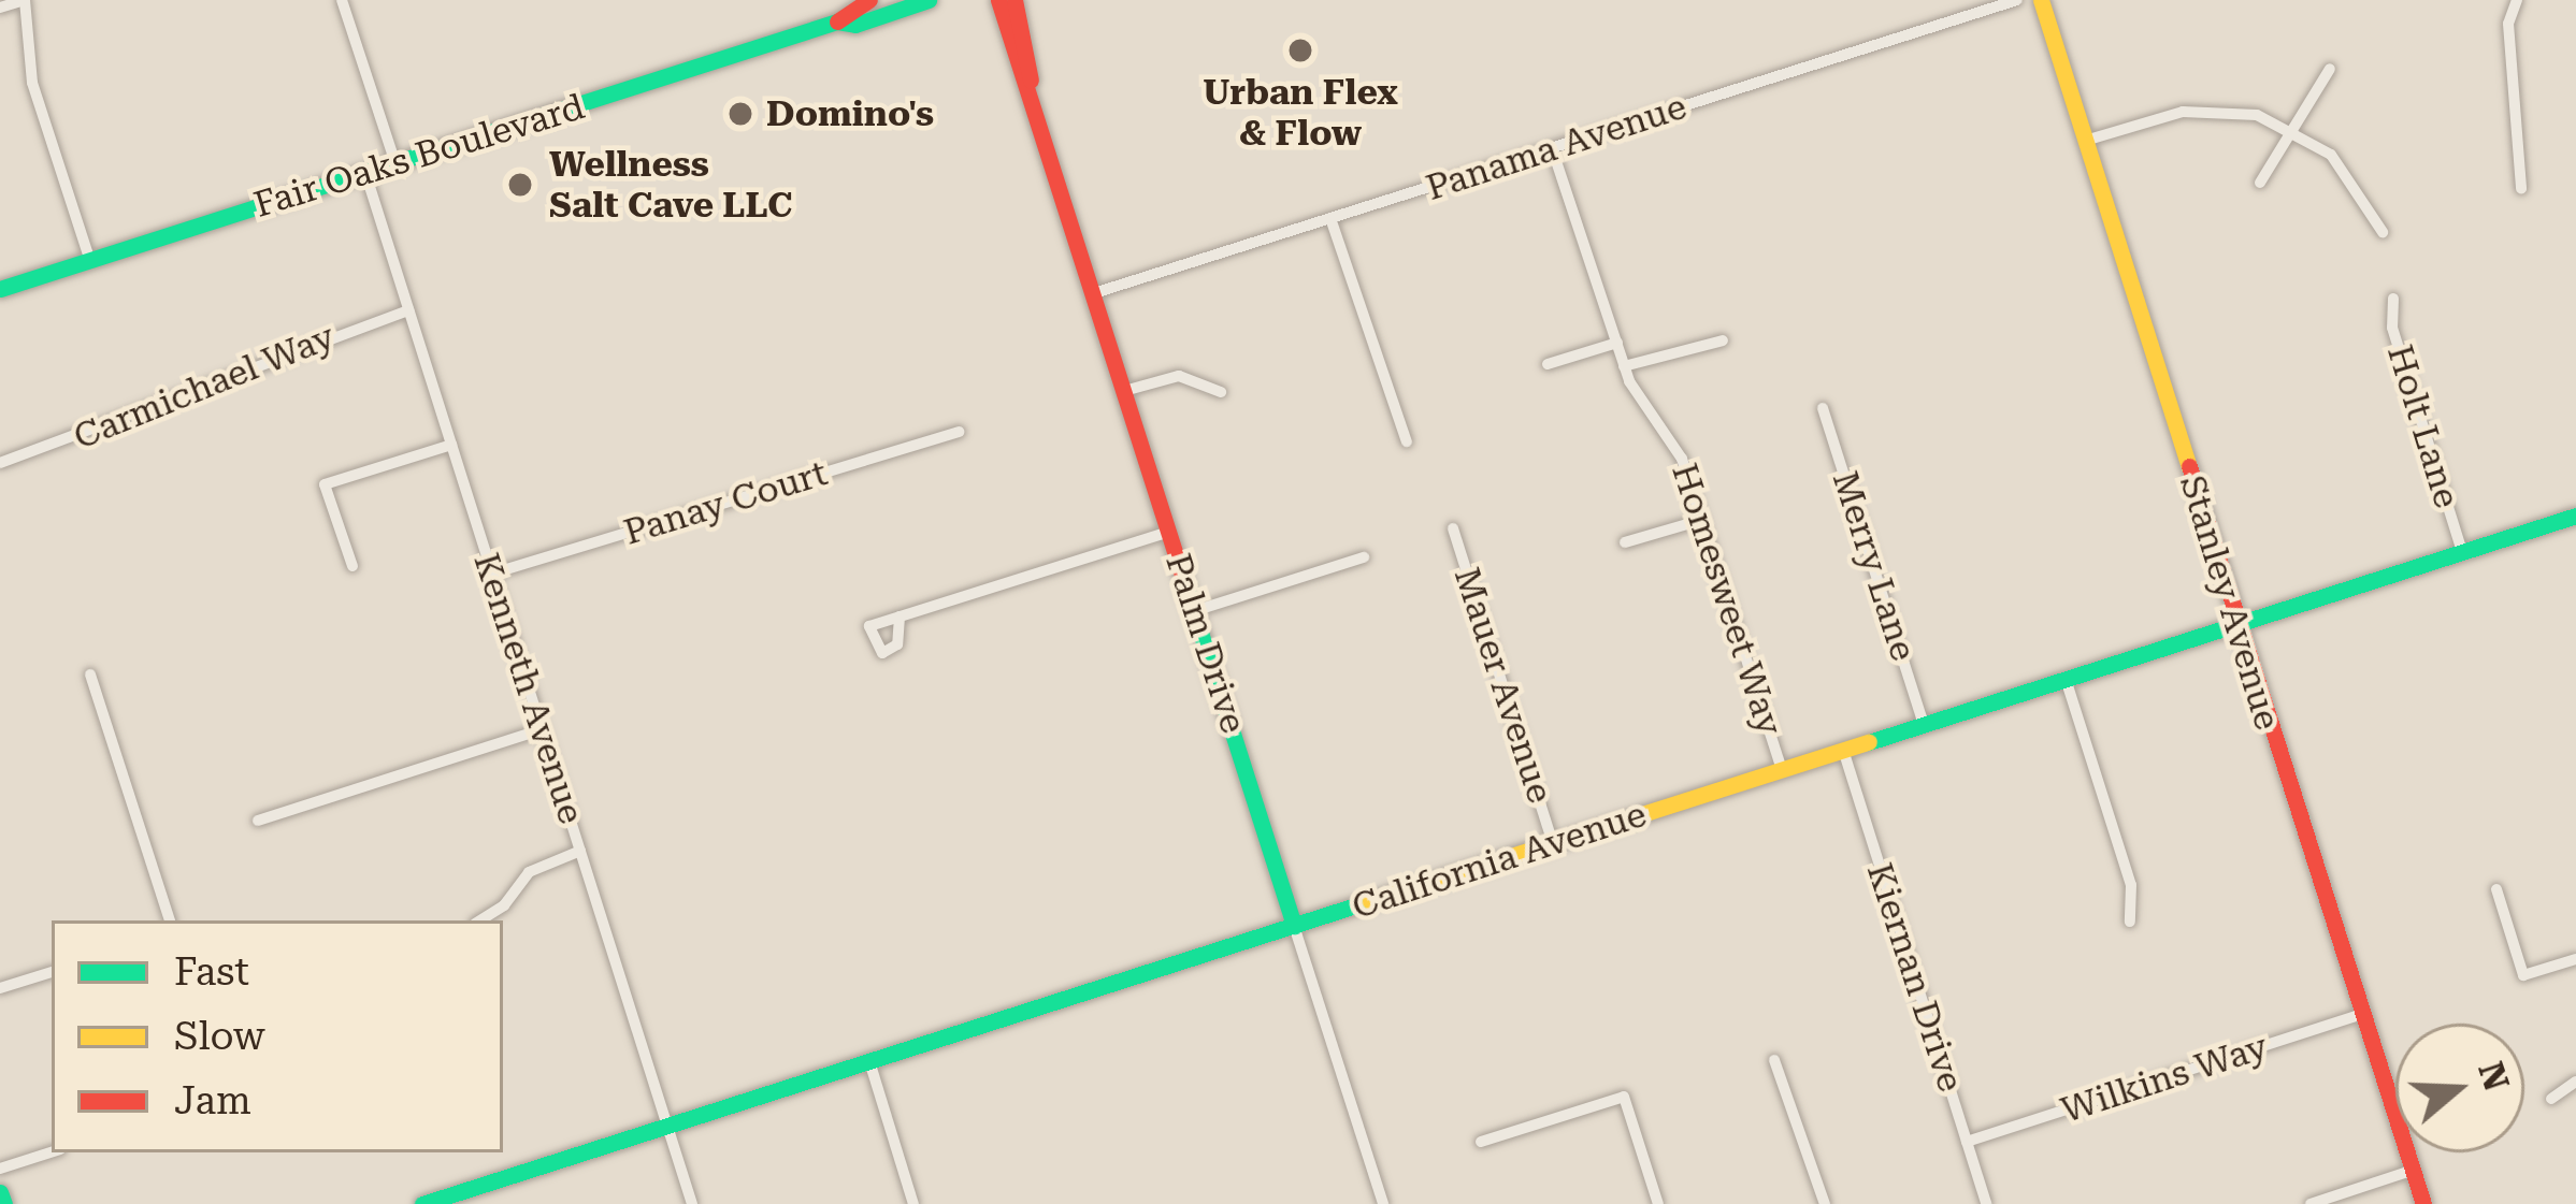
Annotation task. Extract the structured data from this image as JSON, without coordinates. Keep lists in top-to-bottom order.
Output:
{
  "streets": {
    "street": [
      "Panama Avenue",
      "Fair Oaks Boulevard",
      "Carmichael Way",
      "Holt Lane",
      "Panay Court",
      "Merry Lane",
      "Homesweet Way",
      "Stanley Avenue",
      "Palm Drive",
      "Mauer Avenue",
      "Kenneth Avenue",
      "California Avenue",
      "Kiernan Drive",
      "Wilkins Way"
    ]
  },
  "crossings": [
    ["Panama Avenue", "Homesweet Way"],
    ["Panama Avenue", "Palm Drive"],
    ["Fair Oaks Boulevard", "Kenneth Avenue"],
    ["Carmichael Way", "Kenneth Avenue"],
    ["Holt Lane", "California Avenue"],
    ["Panay Court", "Kenneth Avenue"],
    ["Merry Lane", "California Avenue"],
    ["Homesweet Way", "California Avenue"],
    ["Stanley Avenue", "California Avenue"],
    ["Stanley Avenue", "Wilkins Way"],
    ["Palm Drive", "California Avenue"],
    ["Mauer Avenue", "California Avenue"],
    ["Kenneth Avenue", "California Avenue"],
    ["California Avenue", "Kiernan Drive"],
    ["Kiernan Drive", "Wilkins Way"]
  ],
  "places": ["Urban Flex & Flow", "Domino's", "Wellness Salt Cave LLC"],
  "legend": ["Fast", "Slow", "Jam"],
  "north": "right"
}
